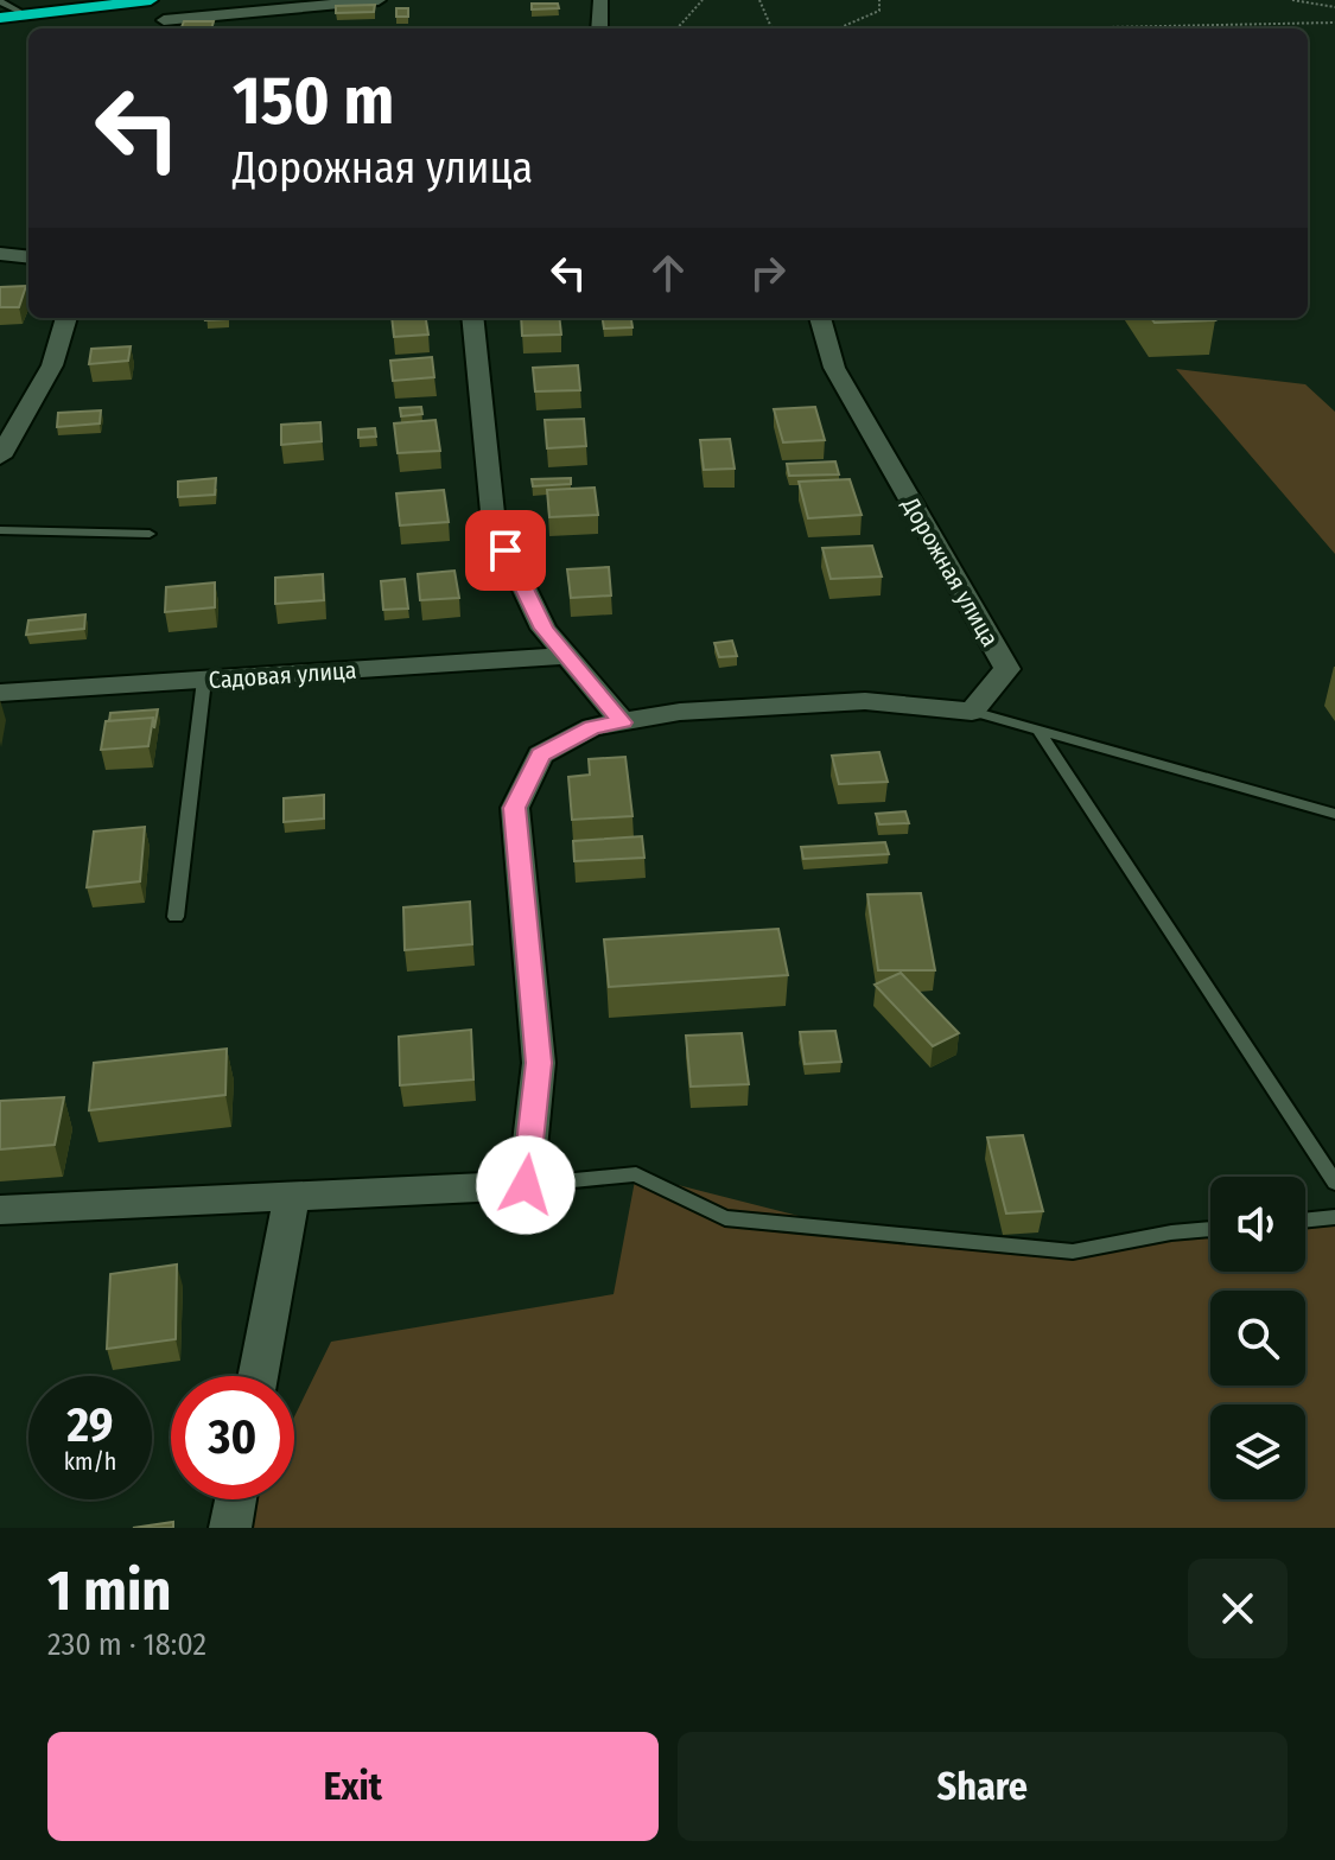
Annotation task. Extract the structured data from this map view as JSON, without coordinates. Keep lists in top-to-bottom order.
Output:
{
  "streets": {
    "street": ["Дорожная улица", "Садовая улица"]
  },
  "page": {
    "turn": ["150 m", "Дорожная улица"],
    "speed": "29 km/h",
    "limit": "30",
    "heading": ["1 min", "230 m · 18:02"],
    "buttons": ["Exit", "Share"]
  }
}
